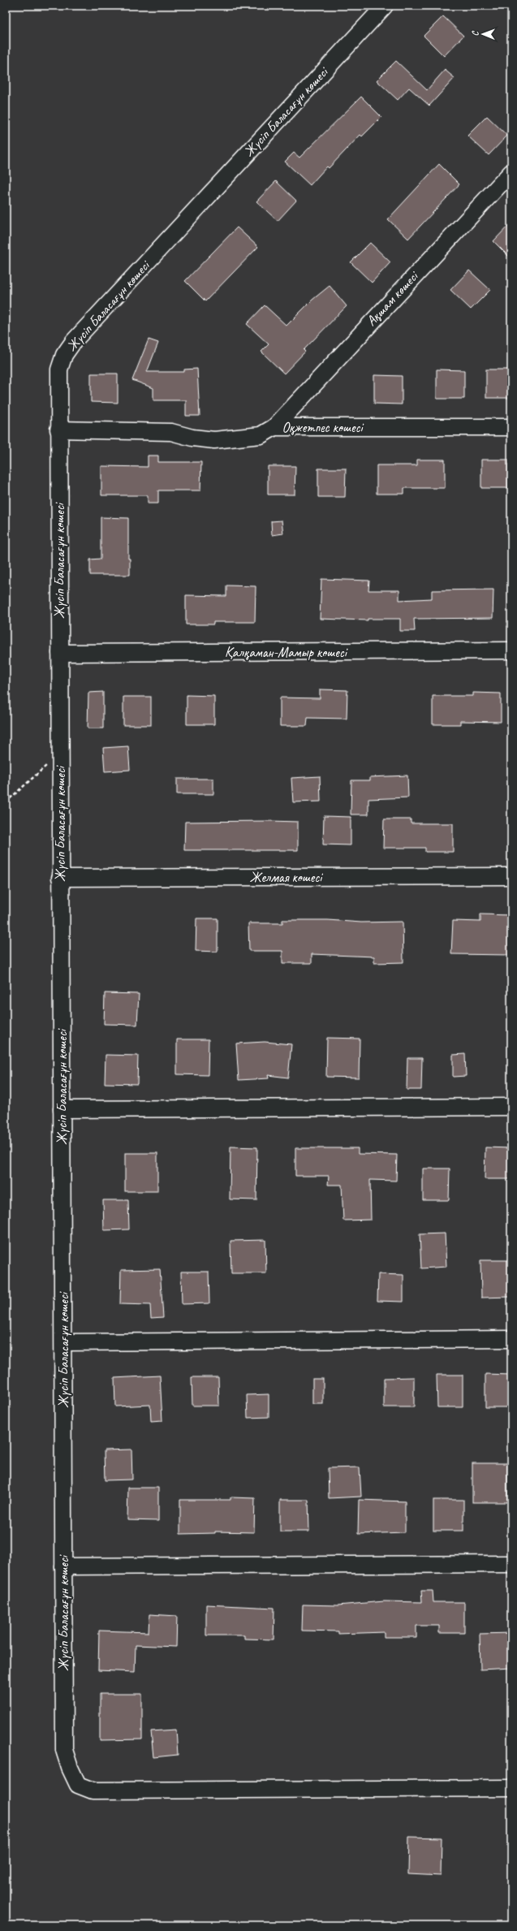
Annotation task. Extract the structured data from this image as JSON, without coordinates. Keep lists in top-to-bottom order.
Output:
{
  "streets": {
    "street": [
      "Жүсіп Баласағұн көшесі",
      "Ақшам көшесі",
      "Оқжетпес көшесі",
      "Қалқаман-Мамыр көшесі",
      "Желмая көшесі"
    ]
  },
  "crossings": [
    ["Жүсіп Баласағұн көшесі", "Оқжетпес көшесі"],
    ["Жүсіп Баласағұн көшесі", "Қалқаман-Мамыр көшесі"],
    ["Жүсіп Баласағұн көшесі", "Желмая көшесі"],
    ["Ақшам көшесі", "Оқжетпес көшесі"]
  ],
  "north": "left"
}
